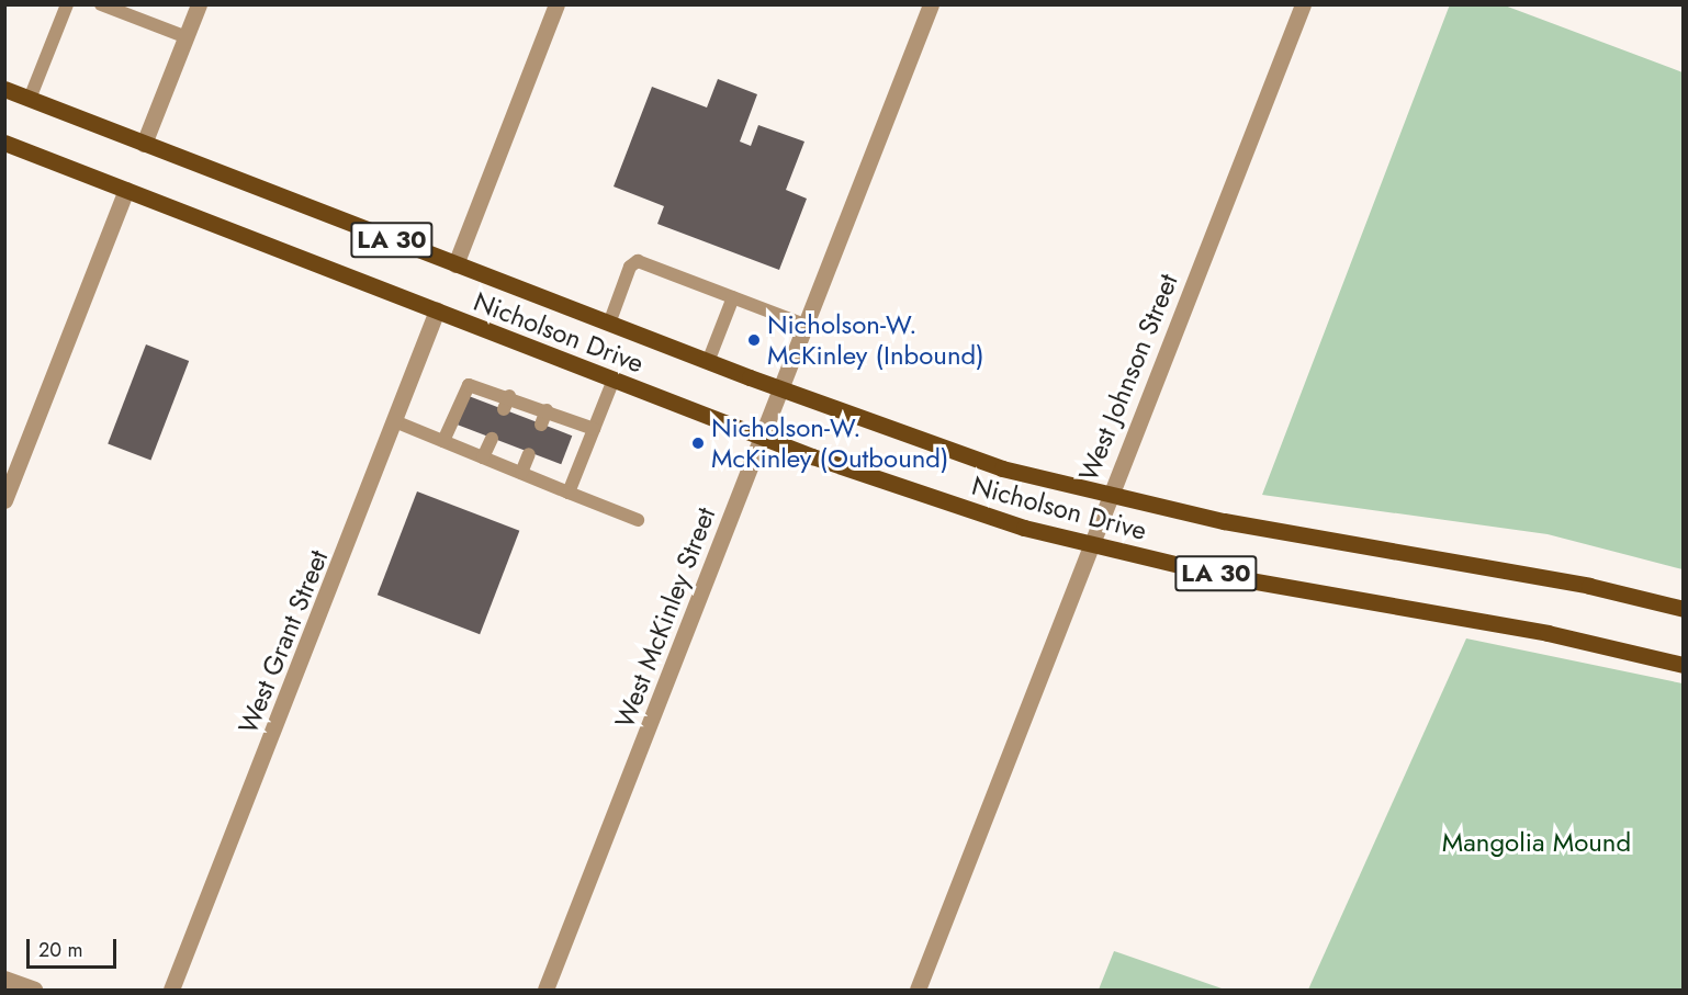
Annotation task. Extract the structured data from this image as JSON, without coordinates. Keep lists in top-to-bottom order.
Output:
{
  "streets": {
    "main road": ["LA 30", "Nicholson Drive"],
    "street": ["West Johnson Street", "West McKinley Street", "West Grant Street"]
  },
  "crossings": [
    ["Nicholson Drive", "West Johnson Street"],
    ["Nicholson Drive", "West McKinley Street"],
    ["Nicholson Drive", "West Grant Street"]
  ],
  "parks": ["Mangolia Mound"],
  "places": ["Nicholson-W. McKinley (Inbound)", "Nicholson-W. McKinley (Outbound)"],
  "scale_bar": "20 m"
}
